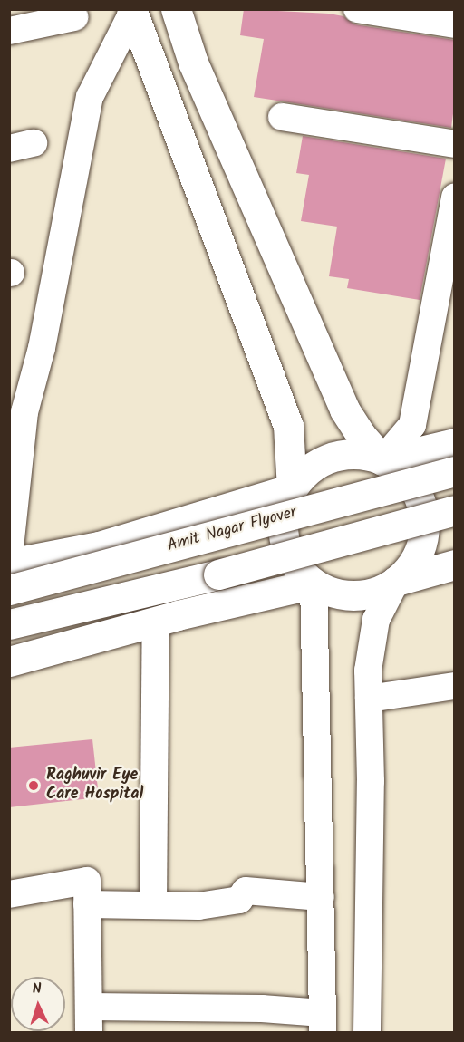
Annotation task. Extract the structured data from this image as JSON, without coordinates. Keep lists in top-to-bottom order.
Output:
{
  "streets": {
    "main road": ["Amit Nagar Flyover"]
  },
  "places": ["Raghuvir Eye Care Hospital"],
  "north": "top"
}
